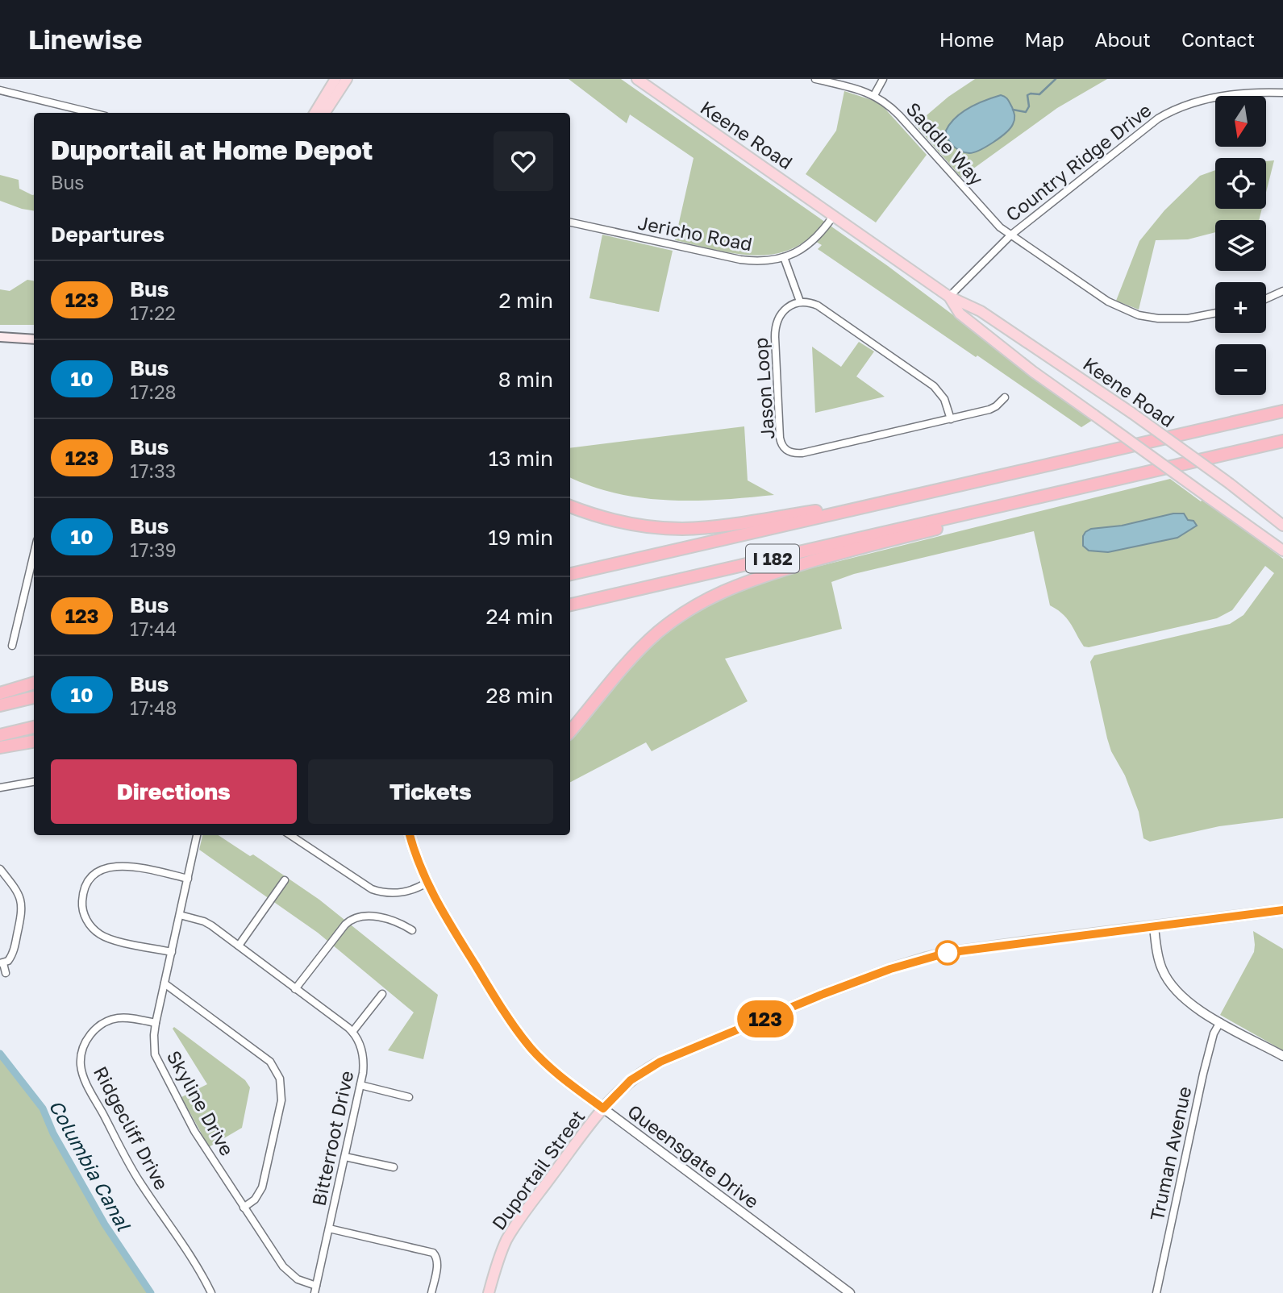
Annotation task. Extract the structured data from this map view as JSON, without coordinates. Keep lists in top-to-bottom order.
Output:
{
  "streets": {
    "highway": ["I 182"],
    "main road": ["Keene Road", "Queensgate Drive", "Duportail Street"],
    "street": [
      "Saddle Way",
      "Country Ridge Drive",
      "Jericho Road",
      "Jason Loop",
      "Skyline Drive",
      "Ridgecliff Drive",
      "Bitterroot Drive",
      "Truman Avenue"
    ]
  },
  "crossings": [
    ["Keene Road", "Country Ridge Drive"],
    ["Keene Road", "Jericho Road"],
    ["Saddle Way", "Country Ridge Drive"],
    ["Skyline Drive", "Ridgecliff Drive"],
    ["Skyline Drive", "Bitterroot Drive"],
    ["Queensgate Drive", "Duportail Street"]
  ],
  "water": ["Columbia Canal"],
  "lines": ["bus line 123"],
  "north": "bottom",
  "page": {
    "header": "Linewise",
    "nav": [
      "Home",
      "Map",
      "About",
      "Contact"
    ],
    "on_map": "123",
    "map_buttons": ["+", "−"],
    "heading": [
      ["Duportail at Home Depot", "Bus"],
      "Departures"
    ],
    "list": [
      {
        "mark": "123",
        "name": "Bus",
        "note": "17:22",
        "value": "2 min"
      },
      {
        "mark": "10",
        "name": "Bus",
        "note": "17:28",
        "value": "8 min"
      },
      {
        "mark": "123",
        "name": "Bus",
        "note": "17:33",
        "value": "13 min"
      },
      {
        "mark": "10",
        "name": "Bus",
        "note": "17:39",
        "value": "19 min"
      },
      {
        "mark": "123",
        "name": "Bus",
        "note": "17:44",
        "value": "24 min"
      },
      {
        "mark": "10",
        "name": "Bus",
        "note": "17:48",
        "value": "28 min"
      }
    ],
    "buttons": ["Directions", "Tickets"]
  }
}
